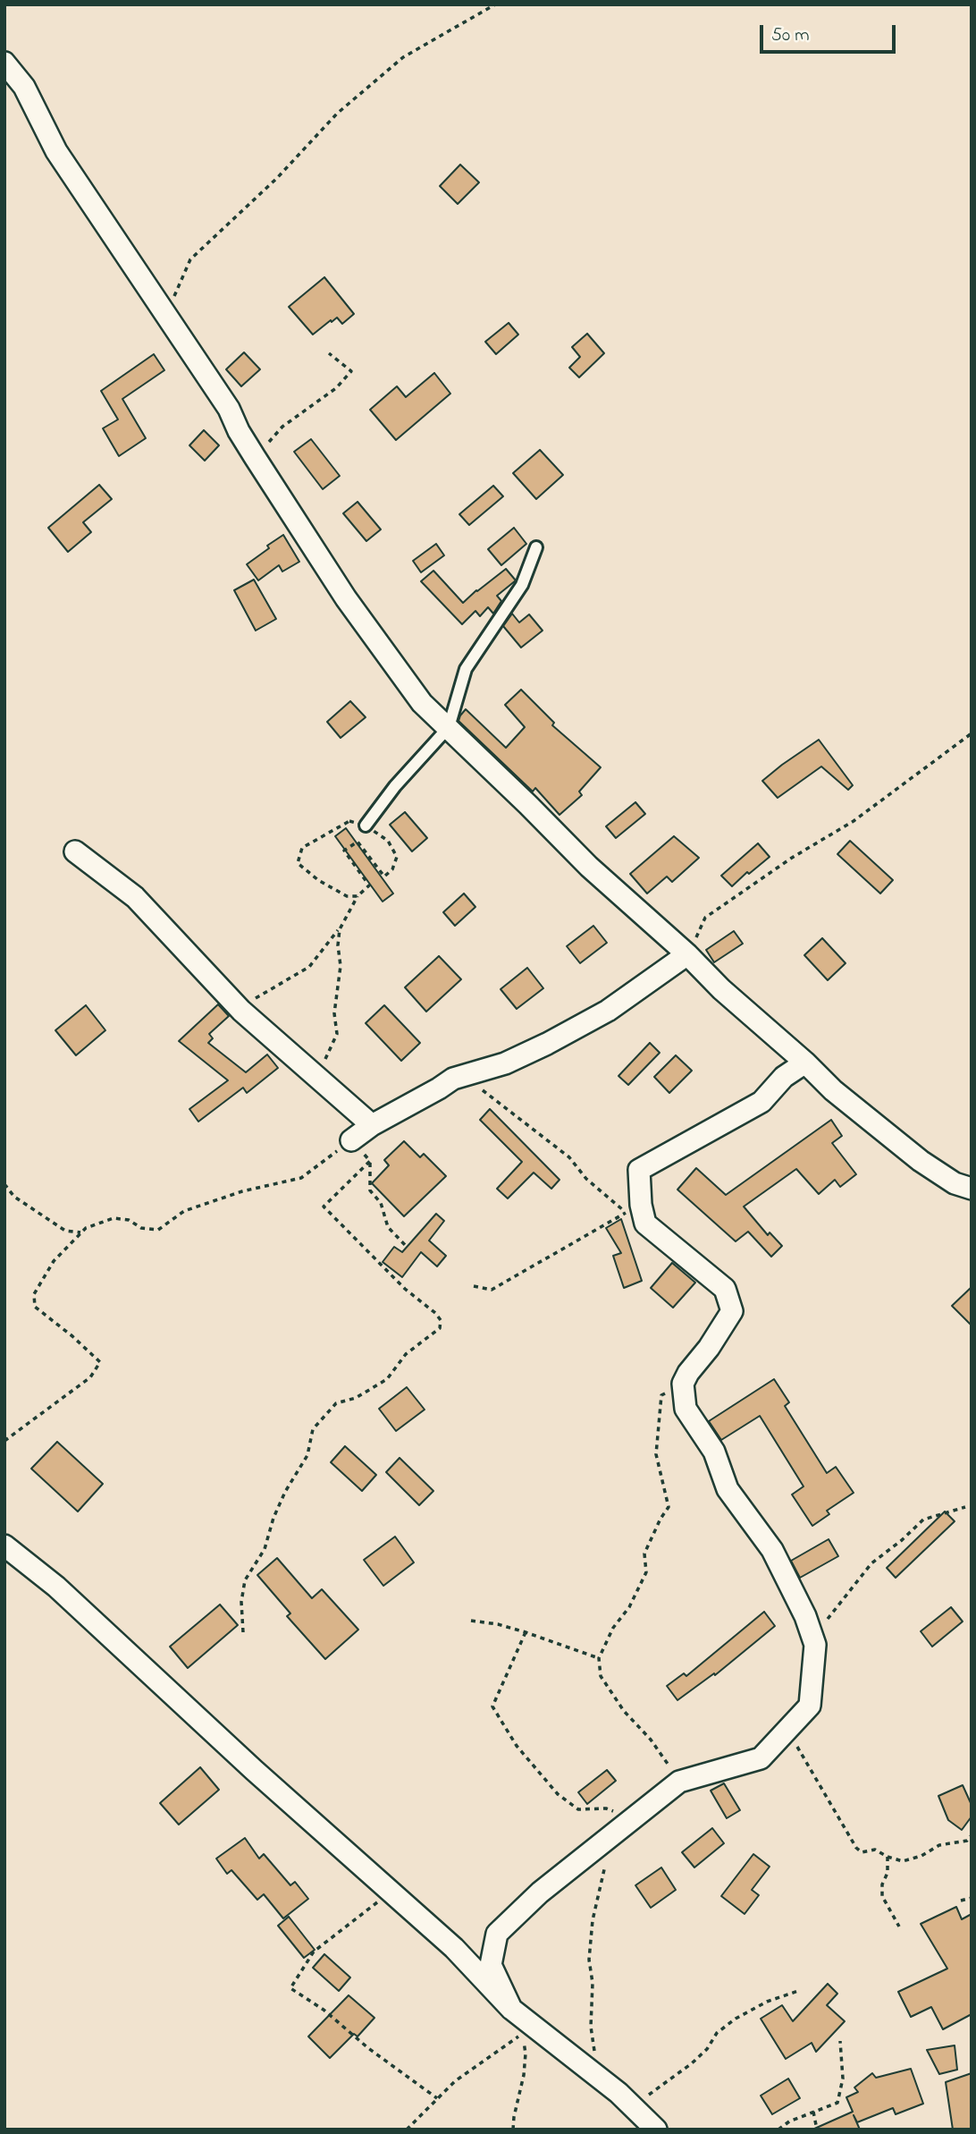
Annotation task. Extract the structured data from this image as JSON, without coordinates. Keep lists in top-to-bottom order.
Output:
{
  "scale_bar": "50 m"
}
